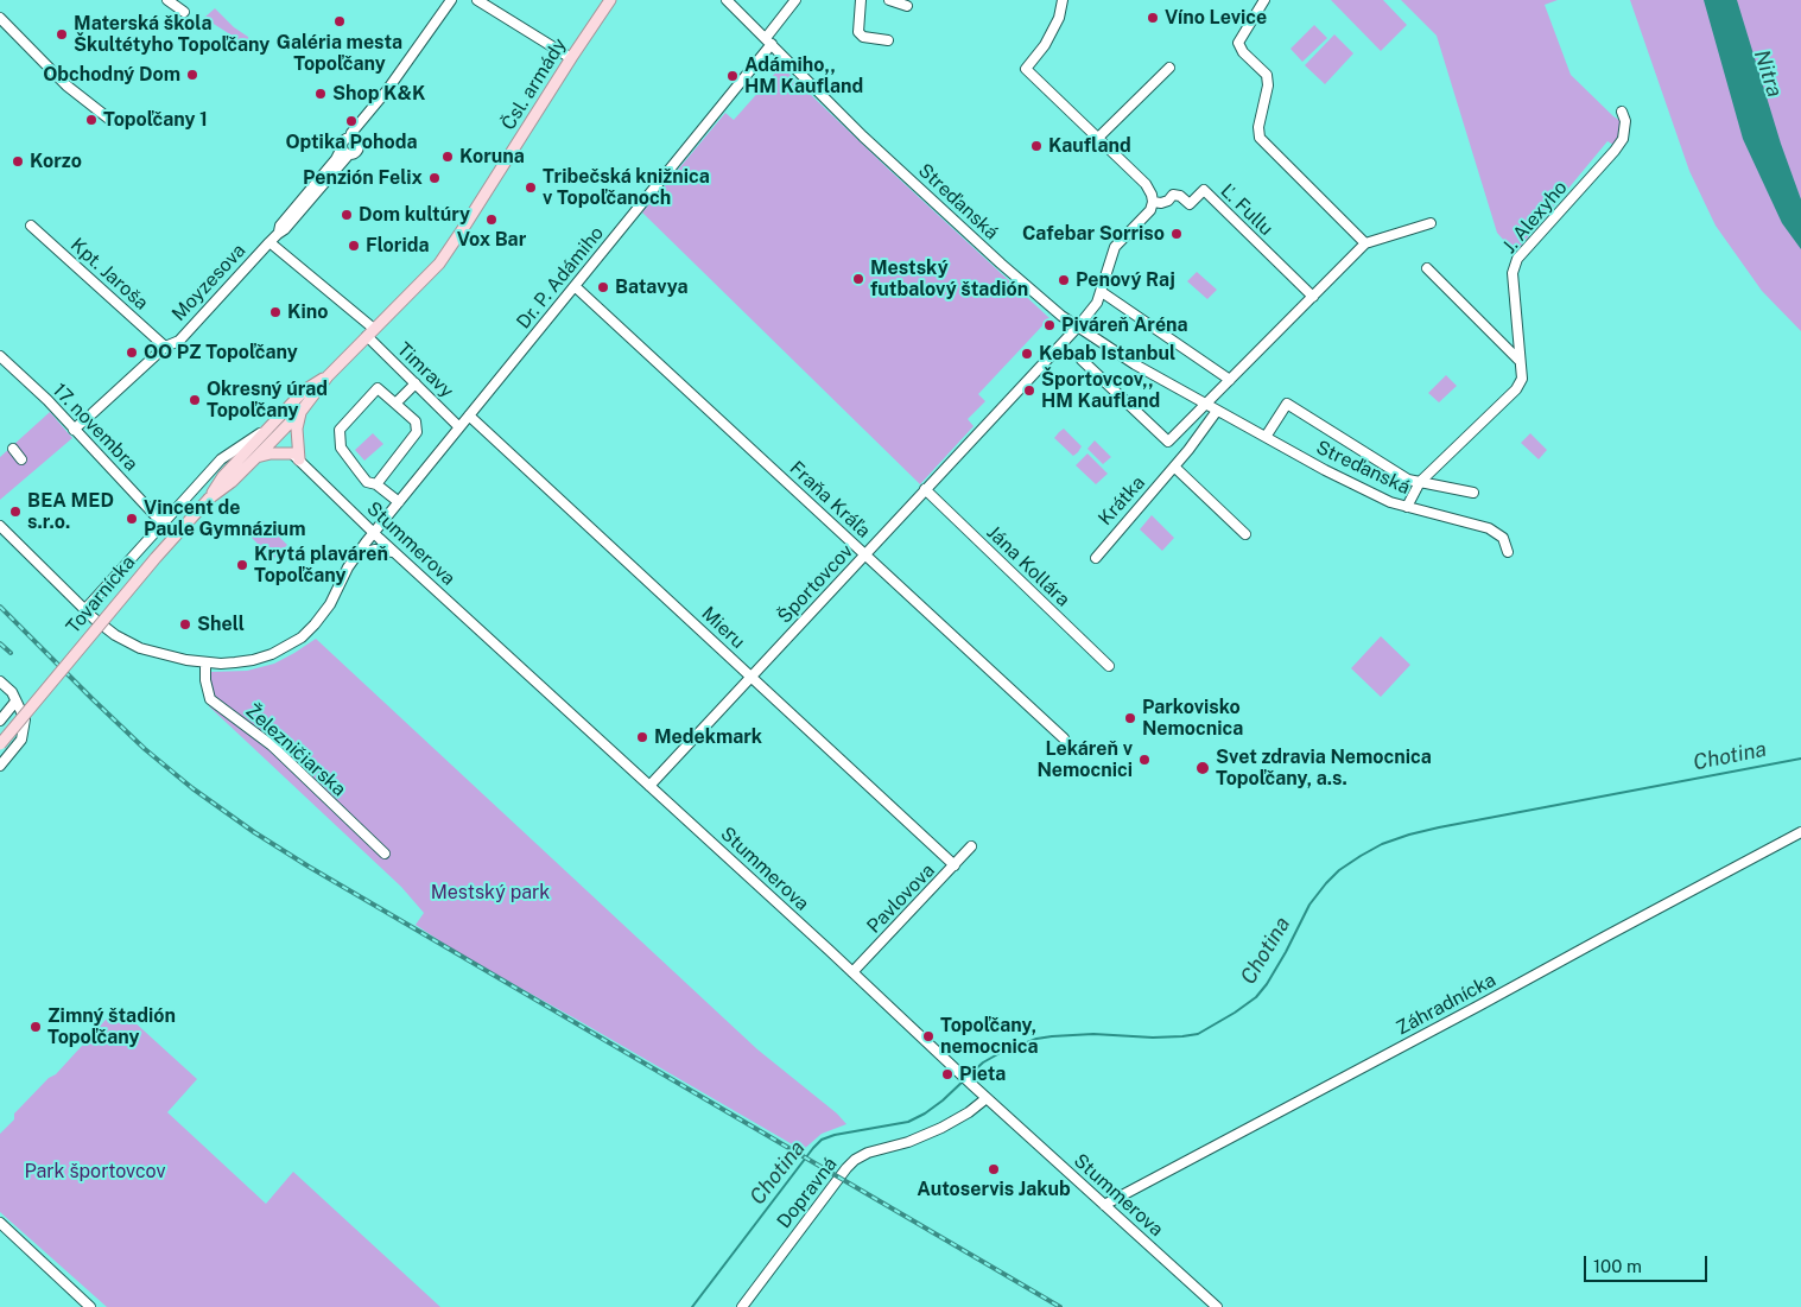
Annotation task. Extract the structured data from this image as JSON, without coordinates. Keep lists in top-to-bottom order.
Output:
{
  "streets": {
    "main road": ["Čsl. armády", "Tovarnícka"],
    "street": [
      "Streďanská",
      "Ľ. Fullu",
      "J. Alexyho",
      "Kpt. Jaroša",
      "Dr. P. Adámiho",
      "Moyzesova",
      "Timravy",
      "17. novembra",
      "Fraňa Kráľa",
      "Krátka",
      "Stummerova",
      "Jána Kollára",
      "Športovcov",
      "Mieru",
      "Železničiarska",
      "Pavlovova",
      "Záhradnícka",
      "Dopravná"
    ]
  },
  "crossings": [
    ["Čsl. armády", "Timravy"],
    ["Čsl. armády", "Tovarnícka"],
    ["Streďanská", "J. Alexyho"],
    ["Streďanská", "Dr. P. Adámiho"],
    ["Streďanská", "Krátka"],
    ["Streďanská", "Športovcov"],
    ["Ľ. Fullu", "Športovcov"],
    ["Kpt. Jaroša", "Moyzesova"],
    ["Dr. P. Adámiho", "Timravy"],
    ["Dr. P. Adámiho", "Fraňa Kráľa"],
    ["Dr. P. Adámiho", "Stummerova"],
    ["Dr. P. Adámiho", "Mieru"],
    ["Dr. P. Adámiho", "Železničiarska"],
    ["Moyzesova", "Timravy"],
    ["Moyzesova", "17. novembra"],
    ["Fraňa Kráľa", "Športovcov"],
    ["Stummerova", "Športovcov"],
    ["Stummerova", "Pavlovova"],
    ["Stummerova", "Záhradnícka"],
    ["Stummerova", "Dopravná"],
    ["Jána Kollára", "Športovcov"],
    ["Športovcov", "Mieru"],
    ["Mieru", "Pavlovova"]
  ],
  "water": ["Nitra", "Chotina"],
  "parks": ["Mestský park", "Park športovcov"],
  "places": [
    "Víno Levice",
    "Galéria mesta Topoľčany",
    "Materská škola Škultétyho Topoľčany",
    "Obchodný Dom",
    "Adámiho,, HM Kaufland",
    "Shop K&K",
    "Topoľčany 1",
    "Optika Pohoda",
    "Kaufland",
    "Koruna",
    "Korzo",
    "Penzión Felix",
    "Tribečská knižnica v Topoľčanoch",
    "Dom kultúry",
    "Vox Bar",
    "Cafebar Sorriso",
    "Florida",
    "Mestský futbalový štadión",
    "Penový Raj",
    "Batavya",
    "Kino",
    "Piváreň Aréna",
    "OO PZ Topoľčany",
    "Kebab Istanbul",
    "Športovcov,, HM Kaufland",
    "Okresný úrad Topoľčany",
    "BEA MED s.r.o.",
    "Vincent de Paule Gymnázium",
    "Krytá plaváreň Topoľčany",
    "Shell",
    "Parkovisko Nemocnica",
    "Medekmark",
    "Lekáreň v Nemocnici",
    "Svet zdravia Nemocnica Topoľčany, a.s.",
    "Zimný štadión Topoľčany",
    "Topoľčany, nemocnica",
    "Pieta",
    "Autoservis Jakub"
  ],
  "scale_bar": "100 m"
}
